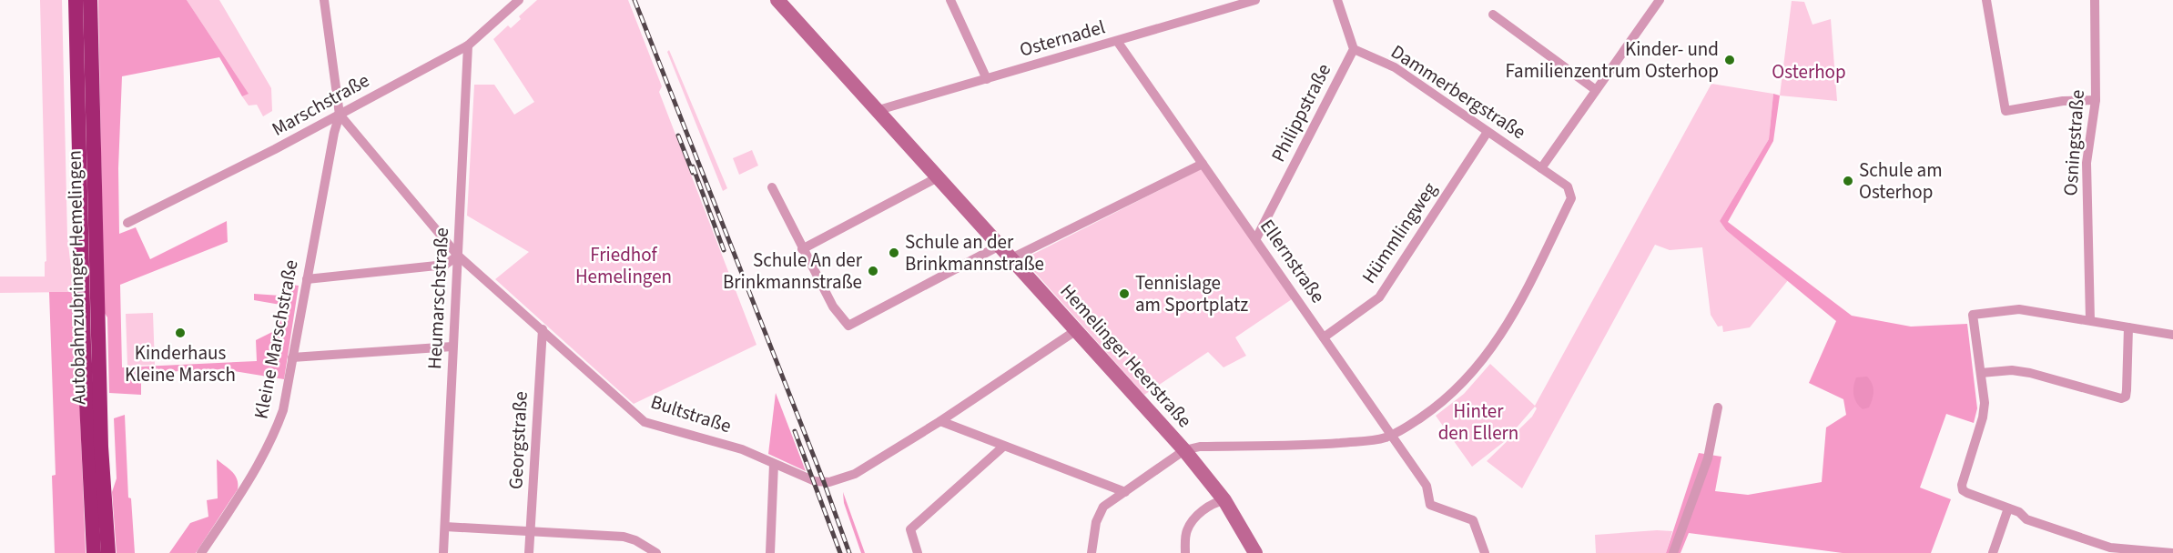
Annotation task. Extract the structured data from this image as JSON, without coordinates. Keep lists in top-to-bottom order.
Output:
{
  "streets": {
    "highway": ["Autobahnzubringer Hemelingen"],
    "main road": ["Hemelinger Heerstraße"],
    "street": [
      "Osternadel",
      "Dammerbergstraße",
      "Marschstraße",
      "Philippstraße",
      "Osningstraße",
      "Hümmlingweg",
      "Ellernstraße",
      "Heumarschstraße",
      "Kleine Marschstraße",
      "Bultstraße",
      "Georgstraße"
    ]
  },
  "crossings": [
    ["Osternadel", "Ellernstraße"],
    ["Osternadel", "Hemelinger Heerstraße"],
    ["Dammerbergstraße", "Philippstraße"],
    ["Dammerbergstraße", "Hümmlingweg"],
    ["Marschstraße", "Heumarschstraße"],
    ["Marschstraße", "Kleine Marschstraße"],
    ["Marschstraße", "Bultstraße"],
    ["Philippstraße", "Ellernstraße"],
    ["Hümmlingweg", "Ellernstraße"],
    ["Heumarschstraße", "Bultstraße"],
    ["Kleine Marschstraße", "Bultstraße"],
    ["Hemelinger Heerstraße", "Bultstraße"],
    ["Bultstraße", "Georgstraße"]
  ],
  "parks": ["Osterhop", "Friedhof Hemelingen", "Hinter den Ellern"],
  "places": [
    "Kinder- und Familienzentrum Osterhop",
    "Schule am Osterhop",
    "Schule an der Brinkmannstraße",
    "Schule An der Brinkmannstraße",
    "Tennislage am Sportplatz",
    "Kinderhaus Kleine Marsch"
  ]
}
